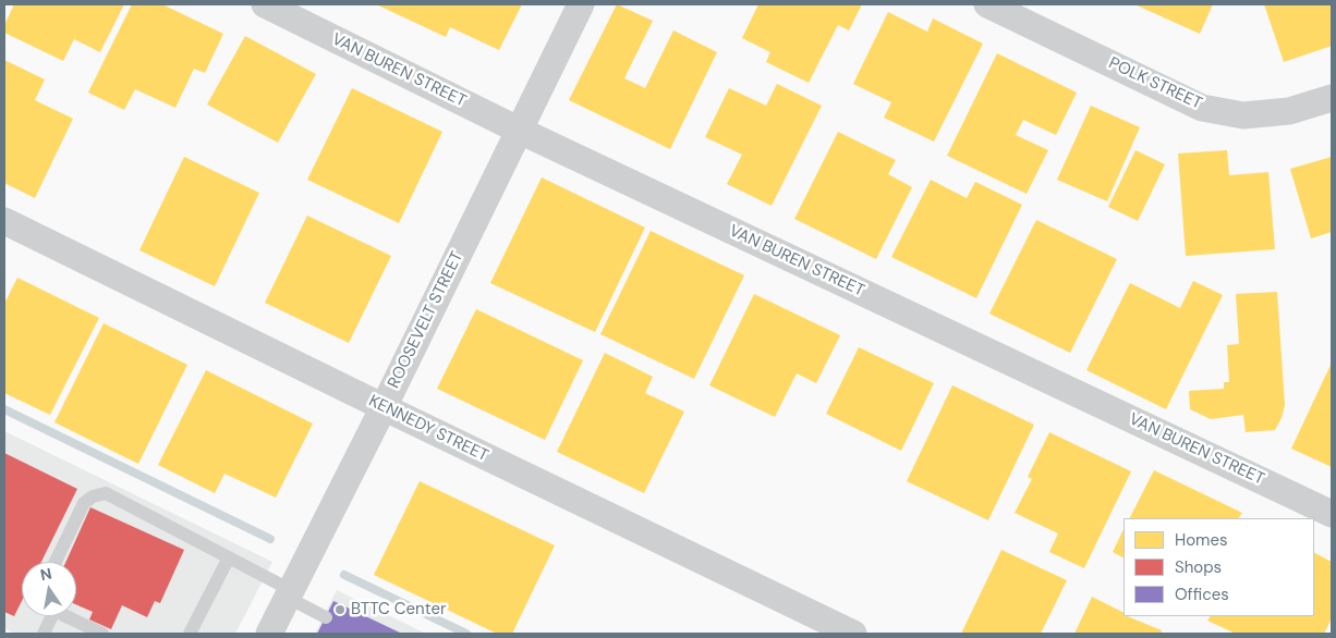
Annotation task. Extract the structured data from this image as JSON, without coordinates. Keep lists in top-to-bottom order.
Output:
{
  "streets": {
    "street": [
      "VAN BUREN STREET",
      "POLK STREET",
      "ROOSEVELT STREET",
      "KENNEDY STREET"
    ]
  },
  "crossings": [
    ["VAN BUREN STREET", "ROOSEVELT STREET"],
    ["ROOSEVELT STREET", "KENNEDY STREET"]
  ],
  "places": ["BTTC Center"],
  "legend": ["Homes", "Shops", "Offices"],
  "north": "top"
}
